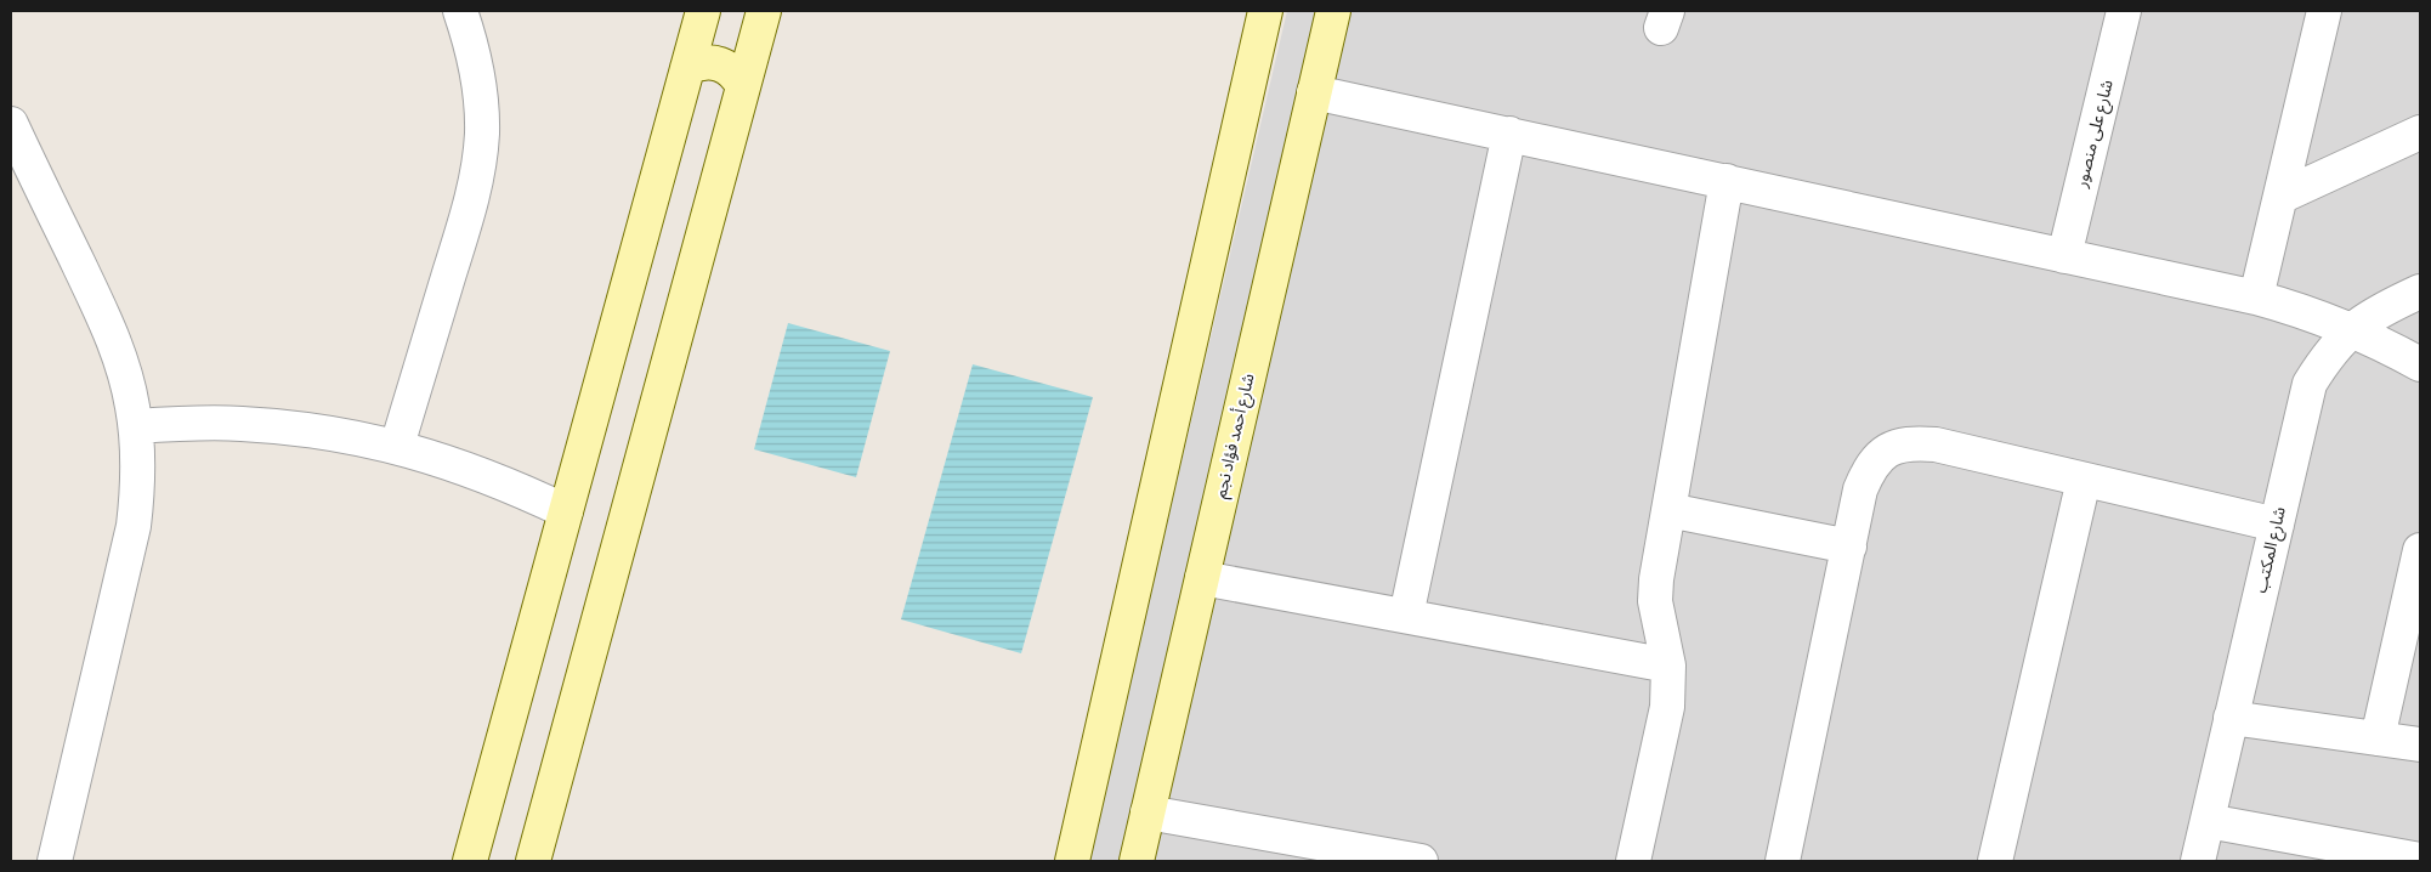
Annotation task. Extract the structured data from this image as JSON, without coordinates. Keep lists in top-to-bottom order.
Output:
{
  "streets": {
    "street": ["شارع على منصور", "شارع أحمد فؤاد نجم", "شارع المكتب"]
  }
}
